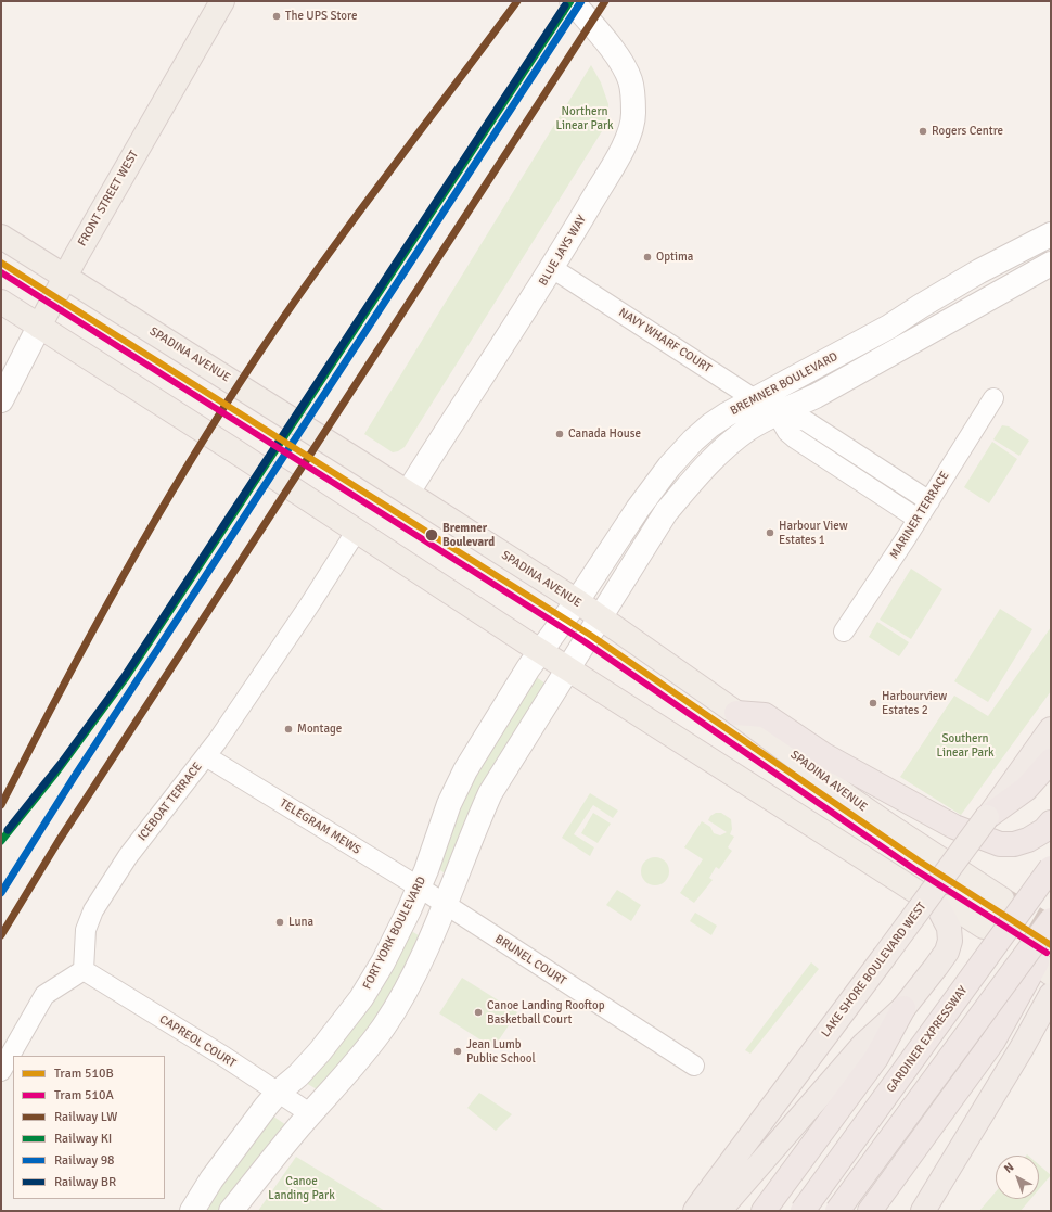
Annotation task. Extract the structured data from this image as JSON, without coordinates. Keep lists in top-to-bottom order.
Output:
{
  "streets": {
    "highway": ["LAKE SHORE BOULEVARD WEST", "GARDINER EXPRESSWAY"],
    "main road": ["FRONT STREET WEST", "SPADINA AVENUE"],
    "street": [
      "BLUE JAYS WAY",
      "NAVY WHARF COURT",
      "BREMNER BOULEVARD",
      "MARINER TERRACE",
      "ICEBOAT TERRACE",
      "TELEGRAM MEWS",
      "FORT YORK BOULEVARD",
      "BRUNEL COURT",
      "CAPREOL COURT"
    ]
  },
  "crossings": [
    ["FRONT STREET WEST", "SPADINA AVENUE"],
    ["BLUE JAYS WAY", "NAVY WHARF COURT"],
    ["BLUE JAYS WAY", "SPADINA AVENUE"],
    ["NAVY WHARF COURT", "BREMNER BOULEVARD"],
    ["NAVY WHARF COURT", "MARINER TERRACE"],
    ["SPADINA AVENUE", "BREMNER BOULEVARD"],
    ["BREMNER BOULEVARD", "FORT YORK BOULEVARD"],
    ["ICEBOAT TERRACE", "TELEGRAM MEWS"],
    ["ICEBOAT TERRACE", "CAPREOL COURT"],
    ["TELEGRAM MEWS", "FORT YORK BOULEVARD"],
    ["TELEGRAM MEWS", "BRUNEL COURT"],
    ["FORT YORK BOULEVARD", "BRUNEL COURT"],
    ["FORT YORK BOULEVARD", "CAPREOL COURT"]
  ],
  "parks": ["Northern Linear Park", "Southern Linear Park", "Canoe Landing Park"],
  "places": [
    "The UPS Store",
    "Rogers Centre",
    "Optima",
    "Canada House",
    "Harbour View Estates 1",
    "Bremner Boulevard",
    "Harbourview Estates 2",
    "Montage",
    "Luna",
    "Canoe Landing Rooftop Basketball Court",
    "Jean Lumb Public School"
  ],
  "lines": [
    "rail line LW",
    "rail line KI",
    "rail line 98",
    "rail line BR",
    "tram line 510B",
    "tram line 510A"
  ],
  "legend": [
    "Tram 510B",
    "Tram 510A",
    "Railway LW",
    "Railway KI",
    "Railway 98",
    "Railway BR"
  ],
  "north": "top left"
}
